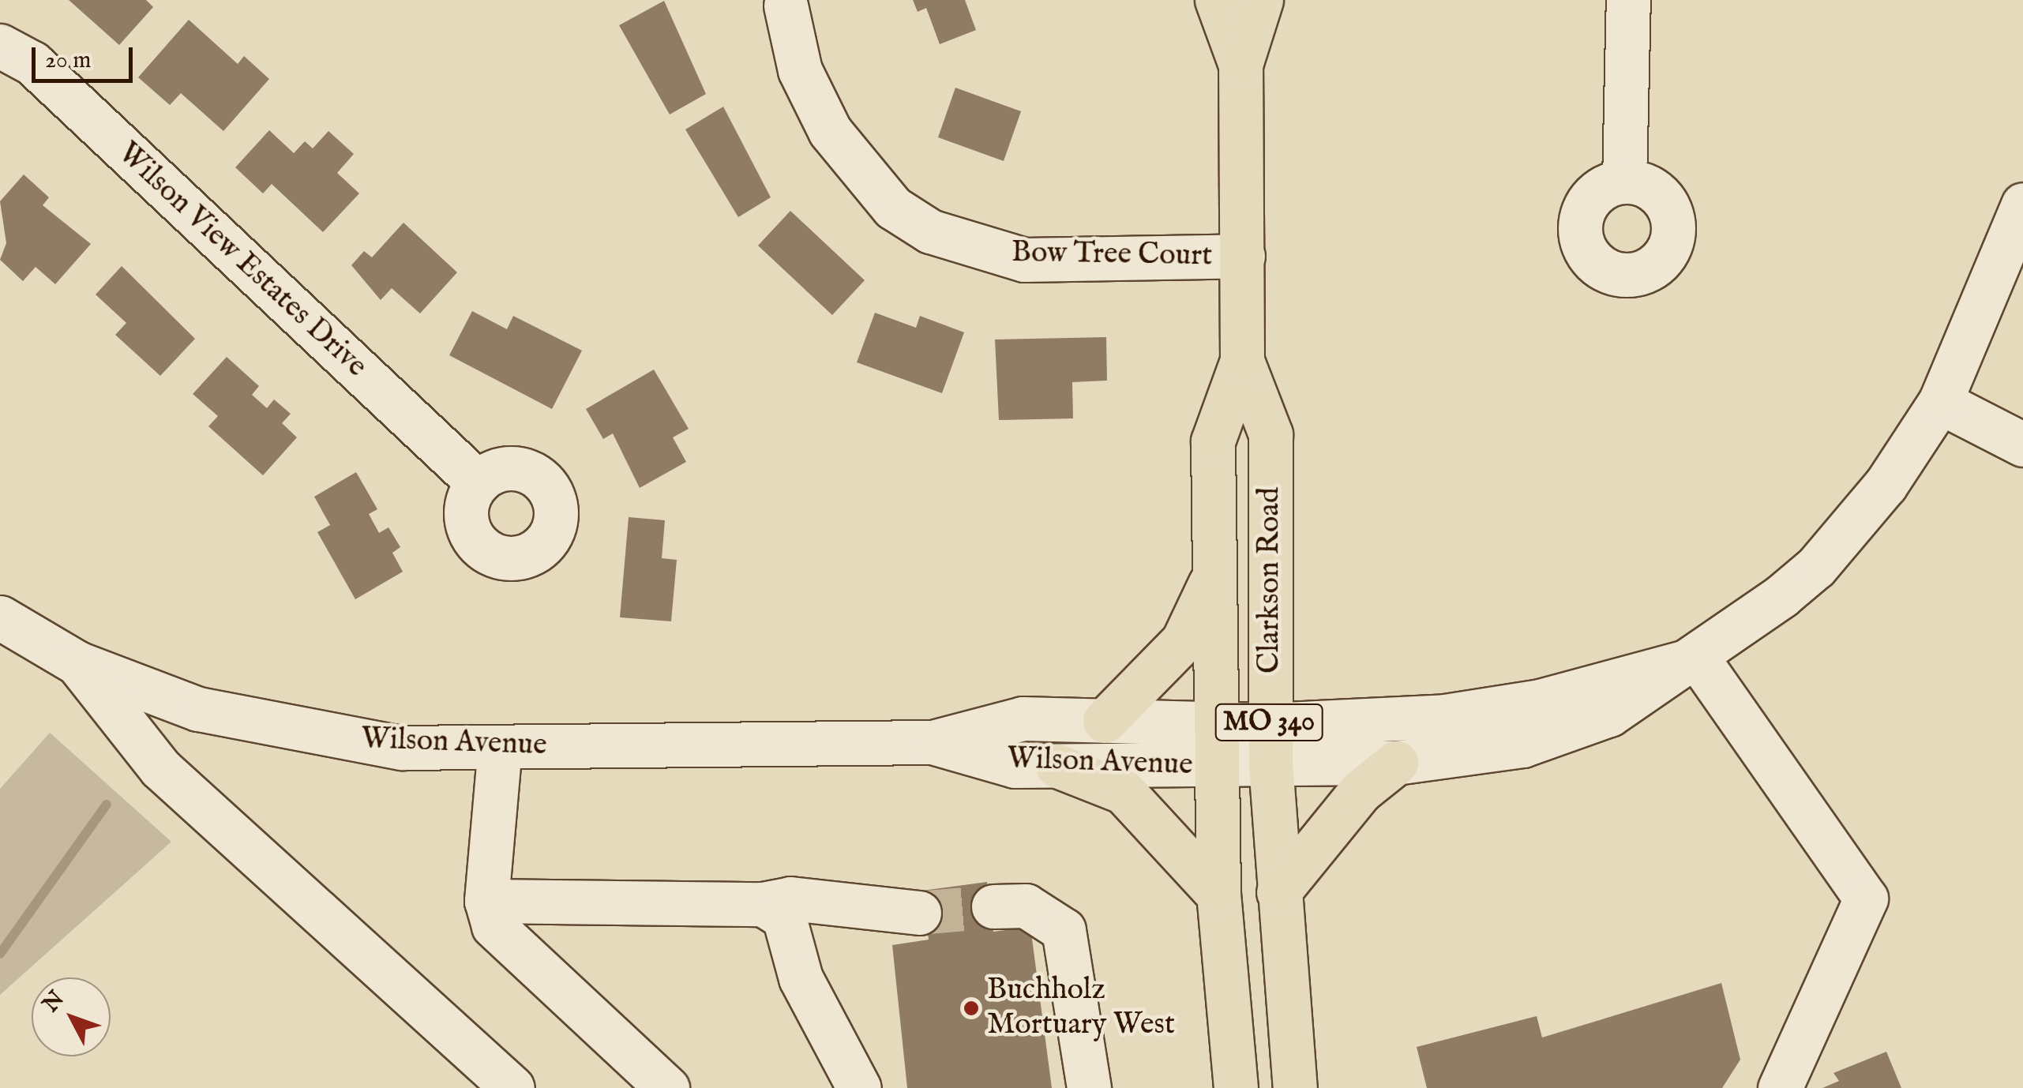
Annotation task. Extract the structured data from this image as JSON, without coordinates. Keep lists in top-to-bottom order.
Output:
{
  "streets": {
    "main road": ["Clarkson Road", "MO 340"],
    "street": ["Bow Tree Court", "Wilson View Estates Drive", "Wilson Avenue"]
  },
  "crossings": [
    ["Bow Tree Court", "Clarkson Road"],
    ["Clarkson Road", "Wilson Avenue"]
  ],
  "places": ["Buchholz Mortuary West"],
  "scale_bar": "20 m",
  "north": "top left"
}
